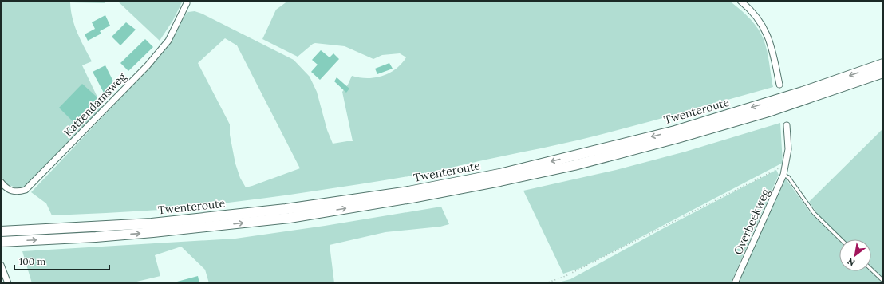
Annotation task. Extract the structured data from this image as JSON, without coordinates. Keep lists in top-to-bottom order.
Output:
{
  "streets": {
    "highway": ["Twenteroute"],
    "street": ["Kattendamsweg", "Overbeekweg"]
  },
  "scale_bar": "100 m",
  "north": "bottom left"
}
